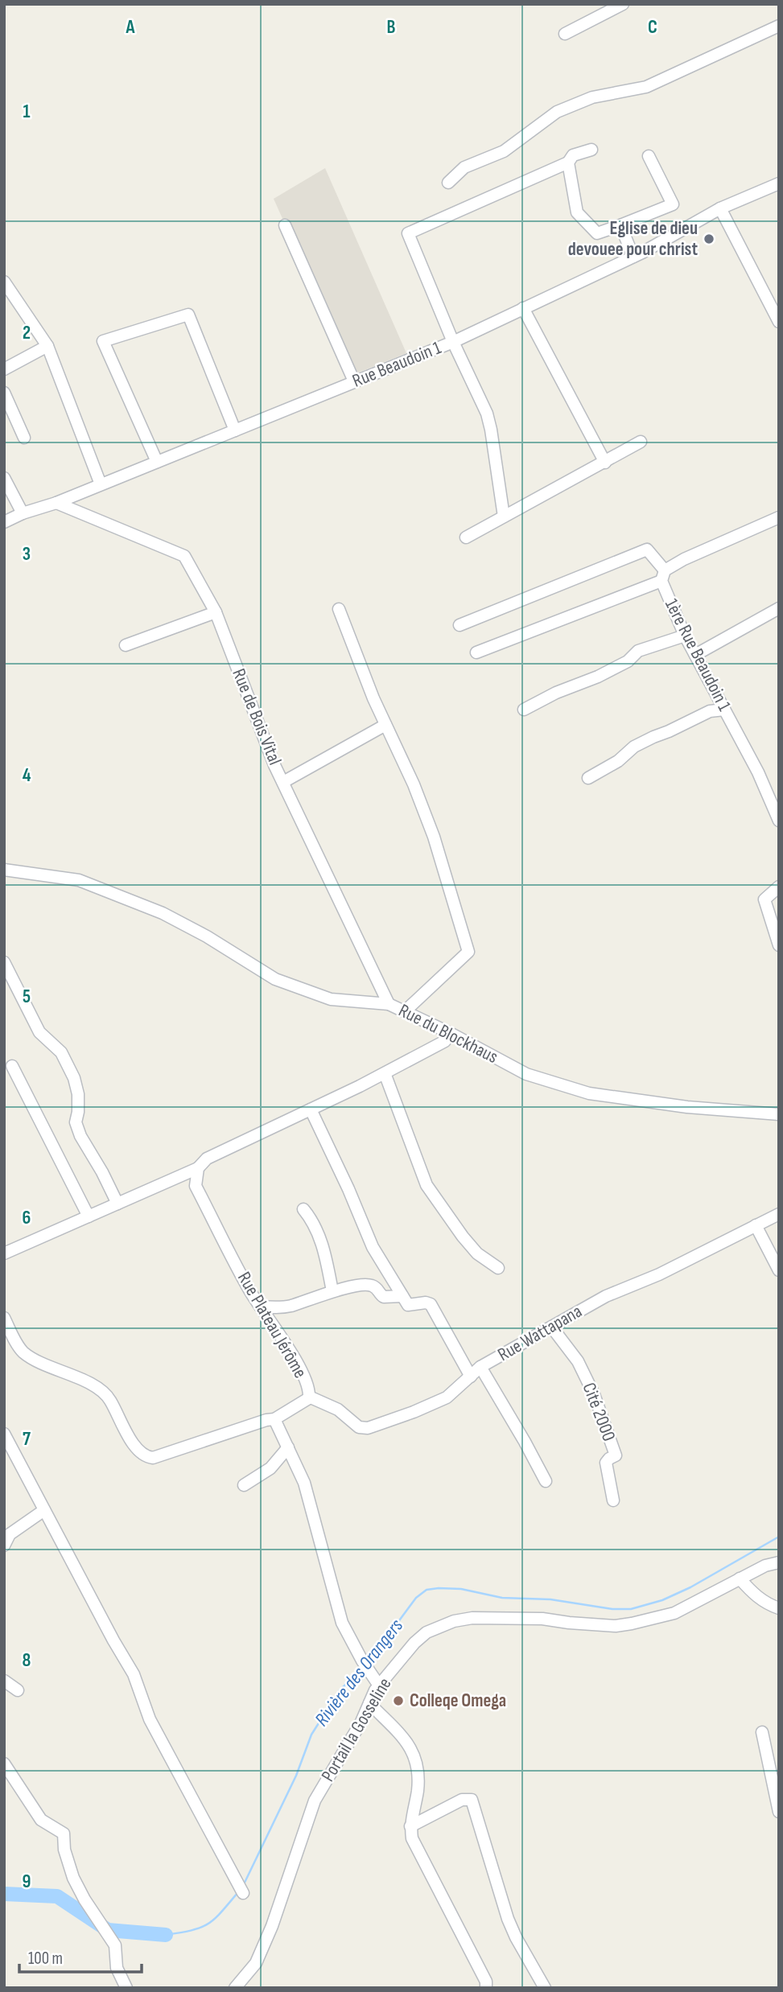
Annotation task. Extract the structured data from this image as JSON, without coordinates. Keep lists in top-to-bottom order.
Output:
{
  "streets": {
    "street": [
      "Rue Beaudoin 1",
      "1ère Rue Beaudoin 1",
      "Rue de Bois Vital",
      "Rue du Blockhaus",
      "Rue Plateau Jérôme",
      "Rue Wattapana",
      "Cité 2000",
      "Portail la Gosseline"
    ]
  },
  "crossings": [
    ["Rue Beaudoin 1", "Rue de Bois Vital"],
    ["Rue de Bois Vital", "Rue du Blockhaus"],
    ["Rue Plateau Jérôme", "Rue Wattapana"],
    ["Rue Wattapana", "Cité 2000"]
  ],
  "water": ["Rivière des Orangers"],
  "places": ["Eglise de dieu devouee pour christ", "Colleqe Omega"],
  "scale_bar": "100 m",
  "grid": {
    "columns": ["A", "B", "C"],
    "rows": [
      "1",
      "2",
      "3",
      "4",
      "5",
      "6",
      "7",
      "8",
      "9"
    ]
  }
}
